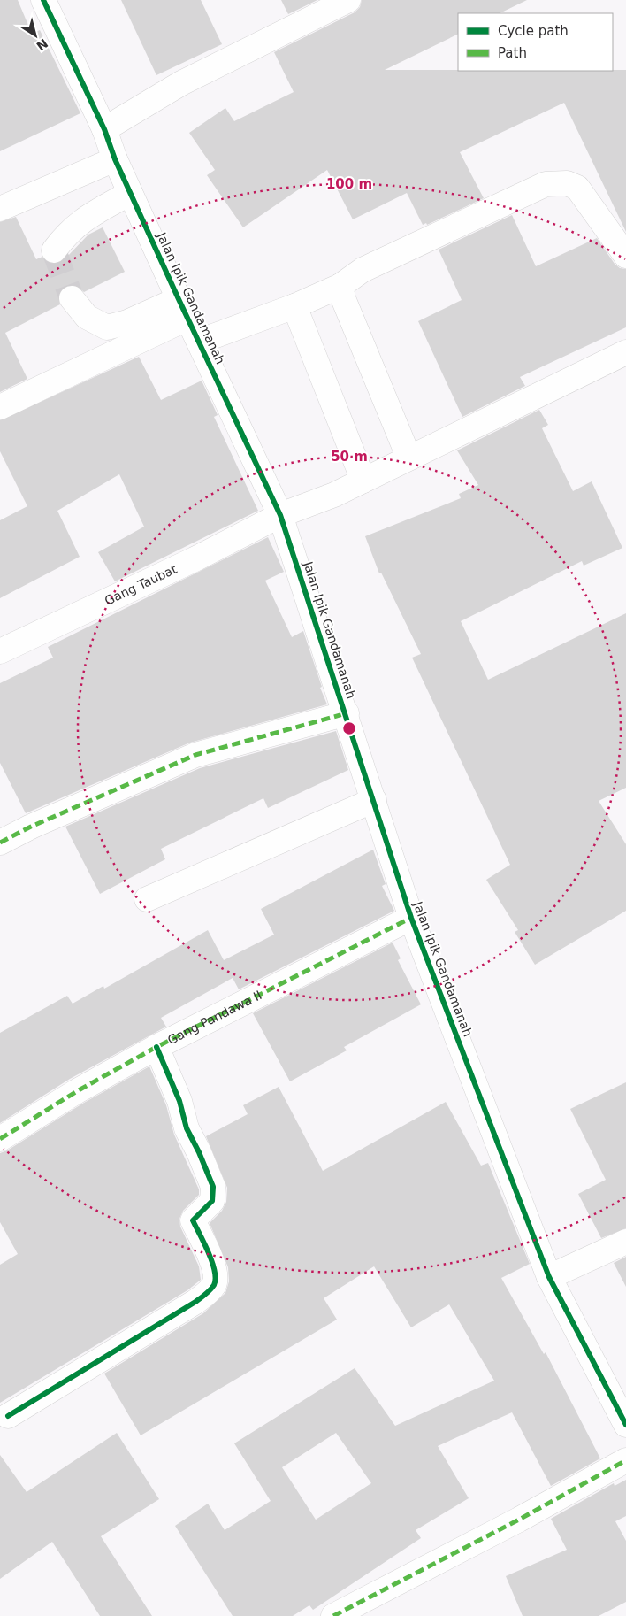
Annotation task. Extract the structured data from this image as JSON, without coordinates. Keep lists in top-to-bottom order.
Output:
{
  "streets": {
    "street": ["Jalan Ipik Gandamanah", "Gang Taubat", "Gang Pandawa II"]
  },
  "crossings": [
    ["Jalan Ipik Gandamanah", "Gang Taubat"],
    ["Jalan Ipik Gandamanah", "Gang Pandawa II"]
  ],
  "legend": ["Cycle path", "Path"],
  "north": "bottom right",
  "rings": ["100 m", "50 m"]
}
